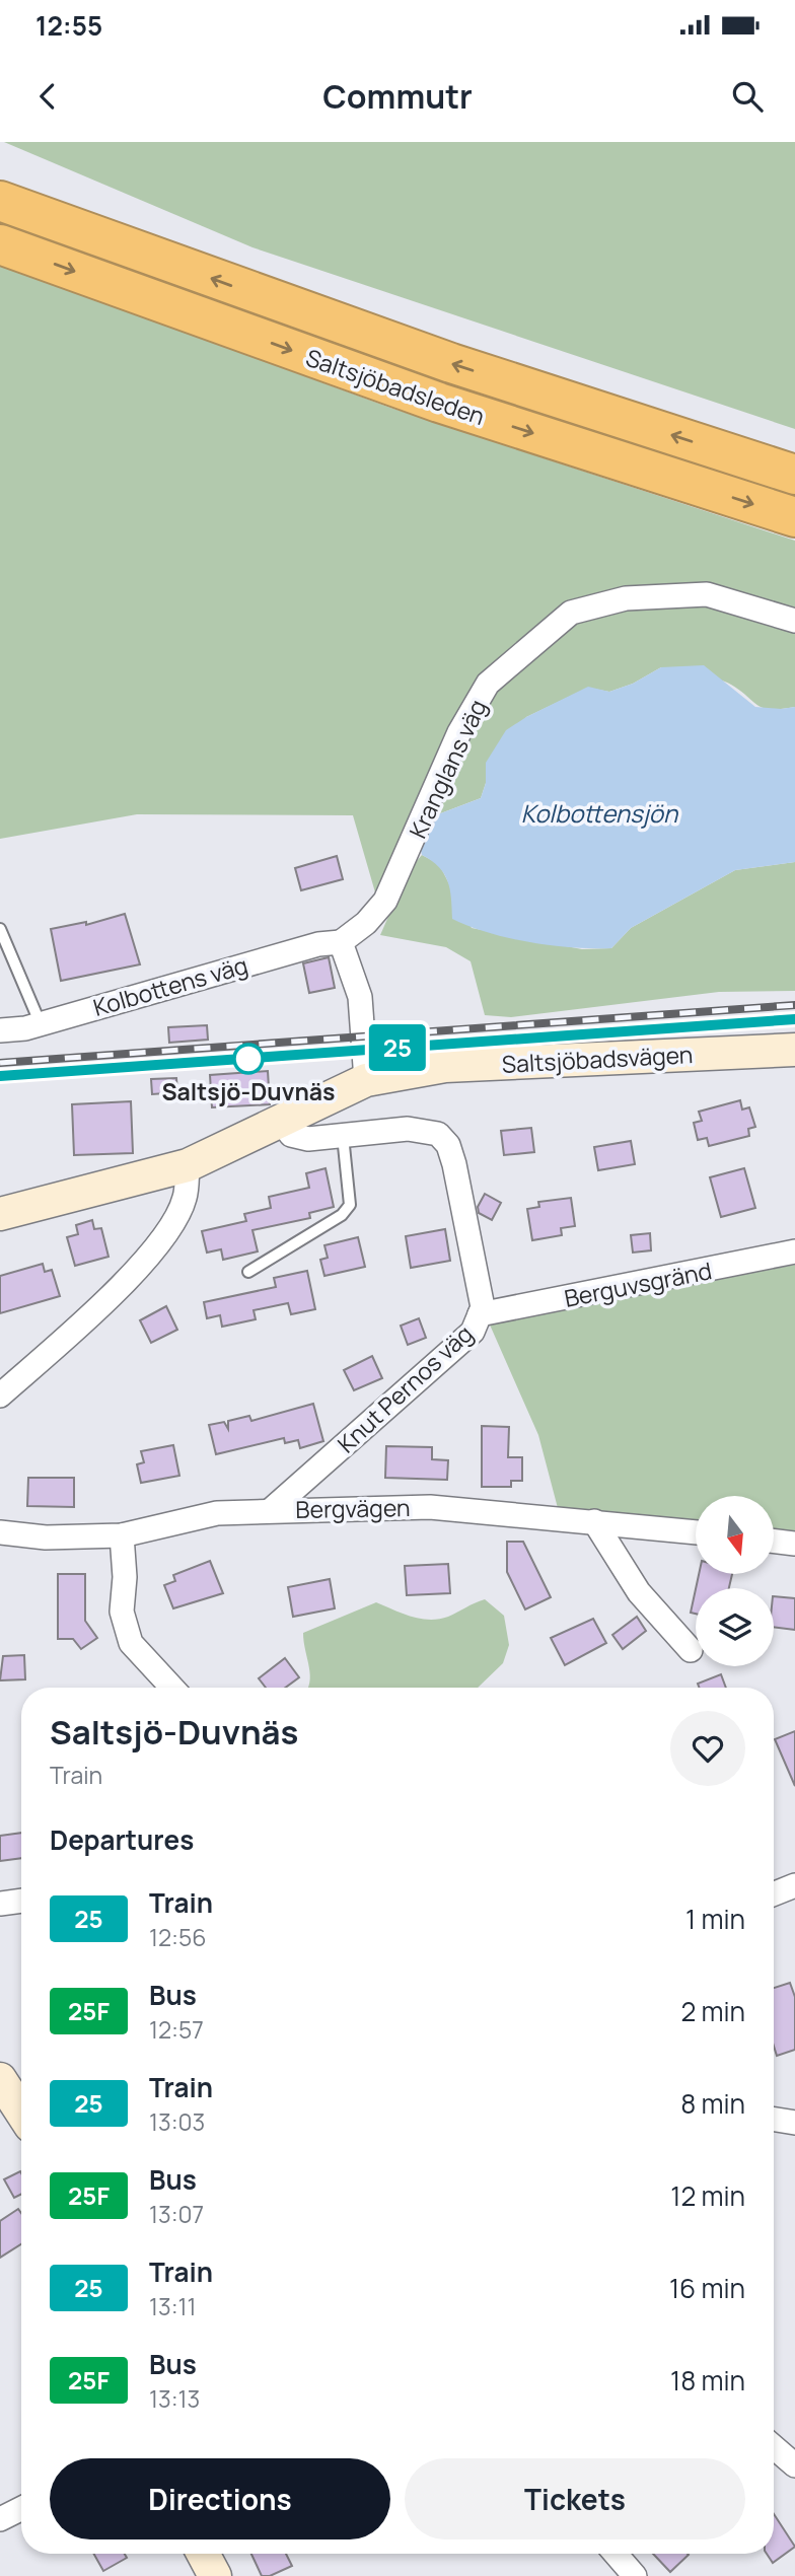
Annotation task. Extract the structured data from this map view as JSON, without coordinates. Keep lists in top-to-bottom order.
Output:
{
  "streets": {
    "highway": ["Saltsjöbadsleden"],
    "street": [
      "Kranglans väg",
      "Kolbottens väg",
      "Saltsjöbadsvägen",
      "Berguvsgränd",
      "Knut Pernos väg",
      "Bergvägen"
    ]
  },
  "crossings": [
    ["Kranglans väg", "Kolbottens väg"],
    ["Saltsjöbadsvägen", "Knut Pernos väg"],
    ["Berguvsgränd", "Knut Pernos väg"],
    ["Knut Pernos väg", "Bergvägen"]
  ],
  "water": ["Kolbottensjön"],
  "places": ["Saltsjö-Duvnäs"],
  "north": "bottom",
  "page": {
    "status": "12:55",
    "header": "Commutr",
    "on_map": "25",
    "heading": [
      ["Saltsjö-Duvnäs", "Train"],
      "Departures"
    ],
    "list": [
      {
        "mark": "25",
        "name": "Train",
        "note": "12:56",
        "value": "1 min"
      },
      {
        "mark": "25F",
        "name": "Bus",
        "note": "12:57",
        "value": "2 min"
      },
      {
        "mark": "25",
        "name": "Train",
        "note": "13:03",
        "value": "8 min"
      },
      {
        "mark": "25F",
        "name": "Bus",
        "note": "13:07",
        "value": "12 min"
      },
      {
        "mark": "25",
        "name": "Train",
        "note": "13:11",
        "value": "16 min"
      },
      {
        "mark": "25F",
        "name": "Bus",
        "note": "13:13",
        "value": "18 min"
      }
    ],
    "buttons": ["Directions", "Tickets"]
  }
}
